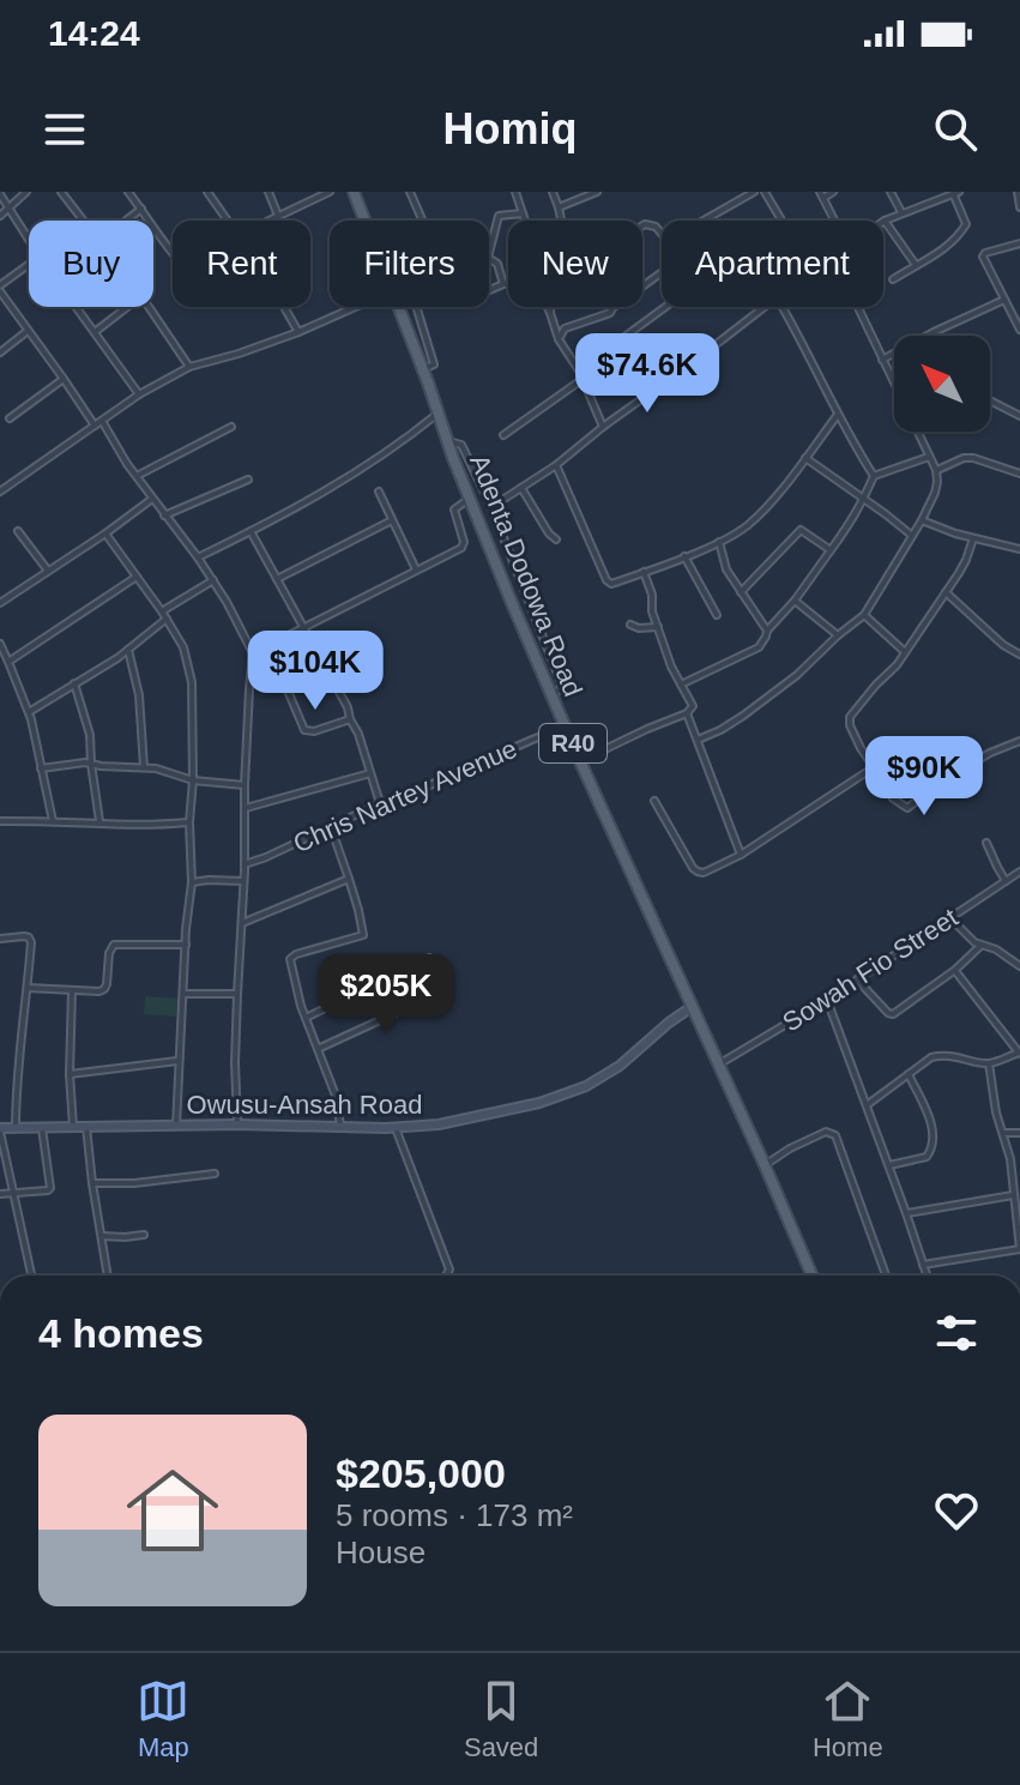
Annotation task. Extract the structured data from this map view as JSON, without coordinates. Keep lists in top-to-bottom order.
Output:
{
  "streets": {
    "main road": ["Adenta Dodowa Road", "R40"],
    "street": ["Chris Nartey Avenue", "Sowah Fio Street", "Owusu-Ansah Road"]
  },
  "crossings": [
    ["Adenta Dodowa Road", "Chris Nartey Avenue"],
    ["Adenta Dodowa Road", "Sowah Fio Street"],
    ["Adenta Dodowa Road", "Owusu-Ansah Road"]
  ],
  "north": "top left",
  "page": {
    "status": "14:24",
    "header": "Homiq",
    "chip": [
      "Buy",
      "Rent",
      "Filters",
      "New",
      "Apartment"
    ],
    "price": [
      "$74.6K",
      "$104K",
      "$90K",
      "$205K"
    ],
    "heading": "4 homes",
    "list": [
      {
        "name": "$205,000",
        "note": "5 rooms · 173 m² · House"
      }
    ],
    "tabs": ["Map", "Saved", "Home"]
  }
}
